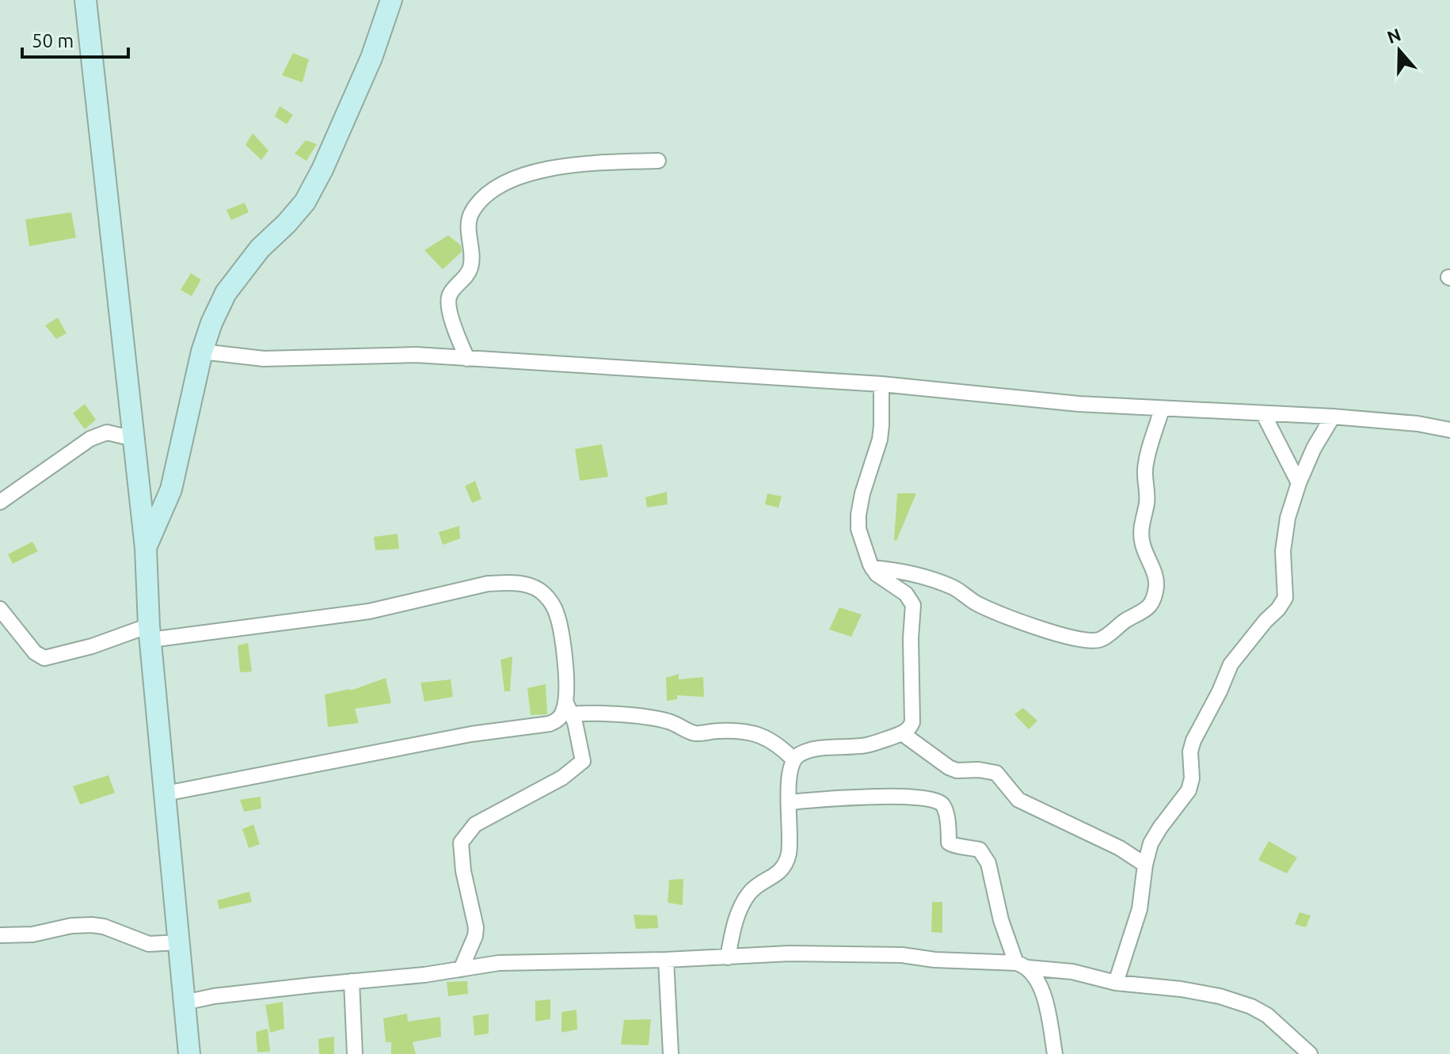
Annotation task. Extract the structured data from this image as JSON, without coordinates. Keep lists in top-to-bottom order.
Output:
{
  "scale_bar": "50 m",
  "north": "top"
}
